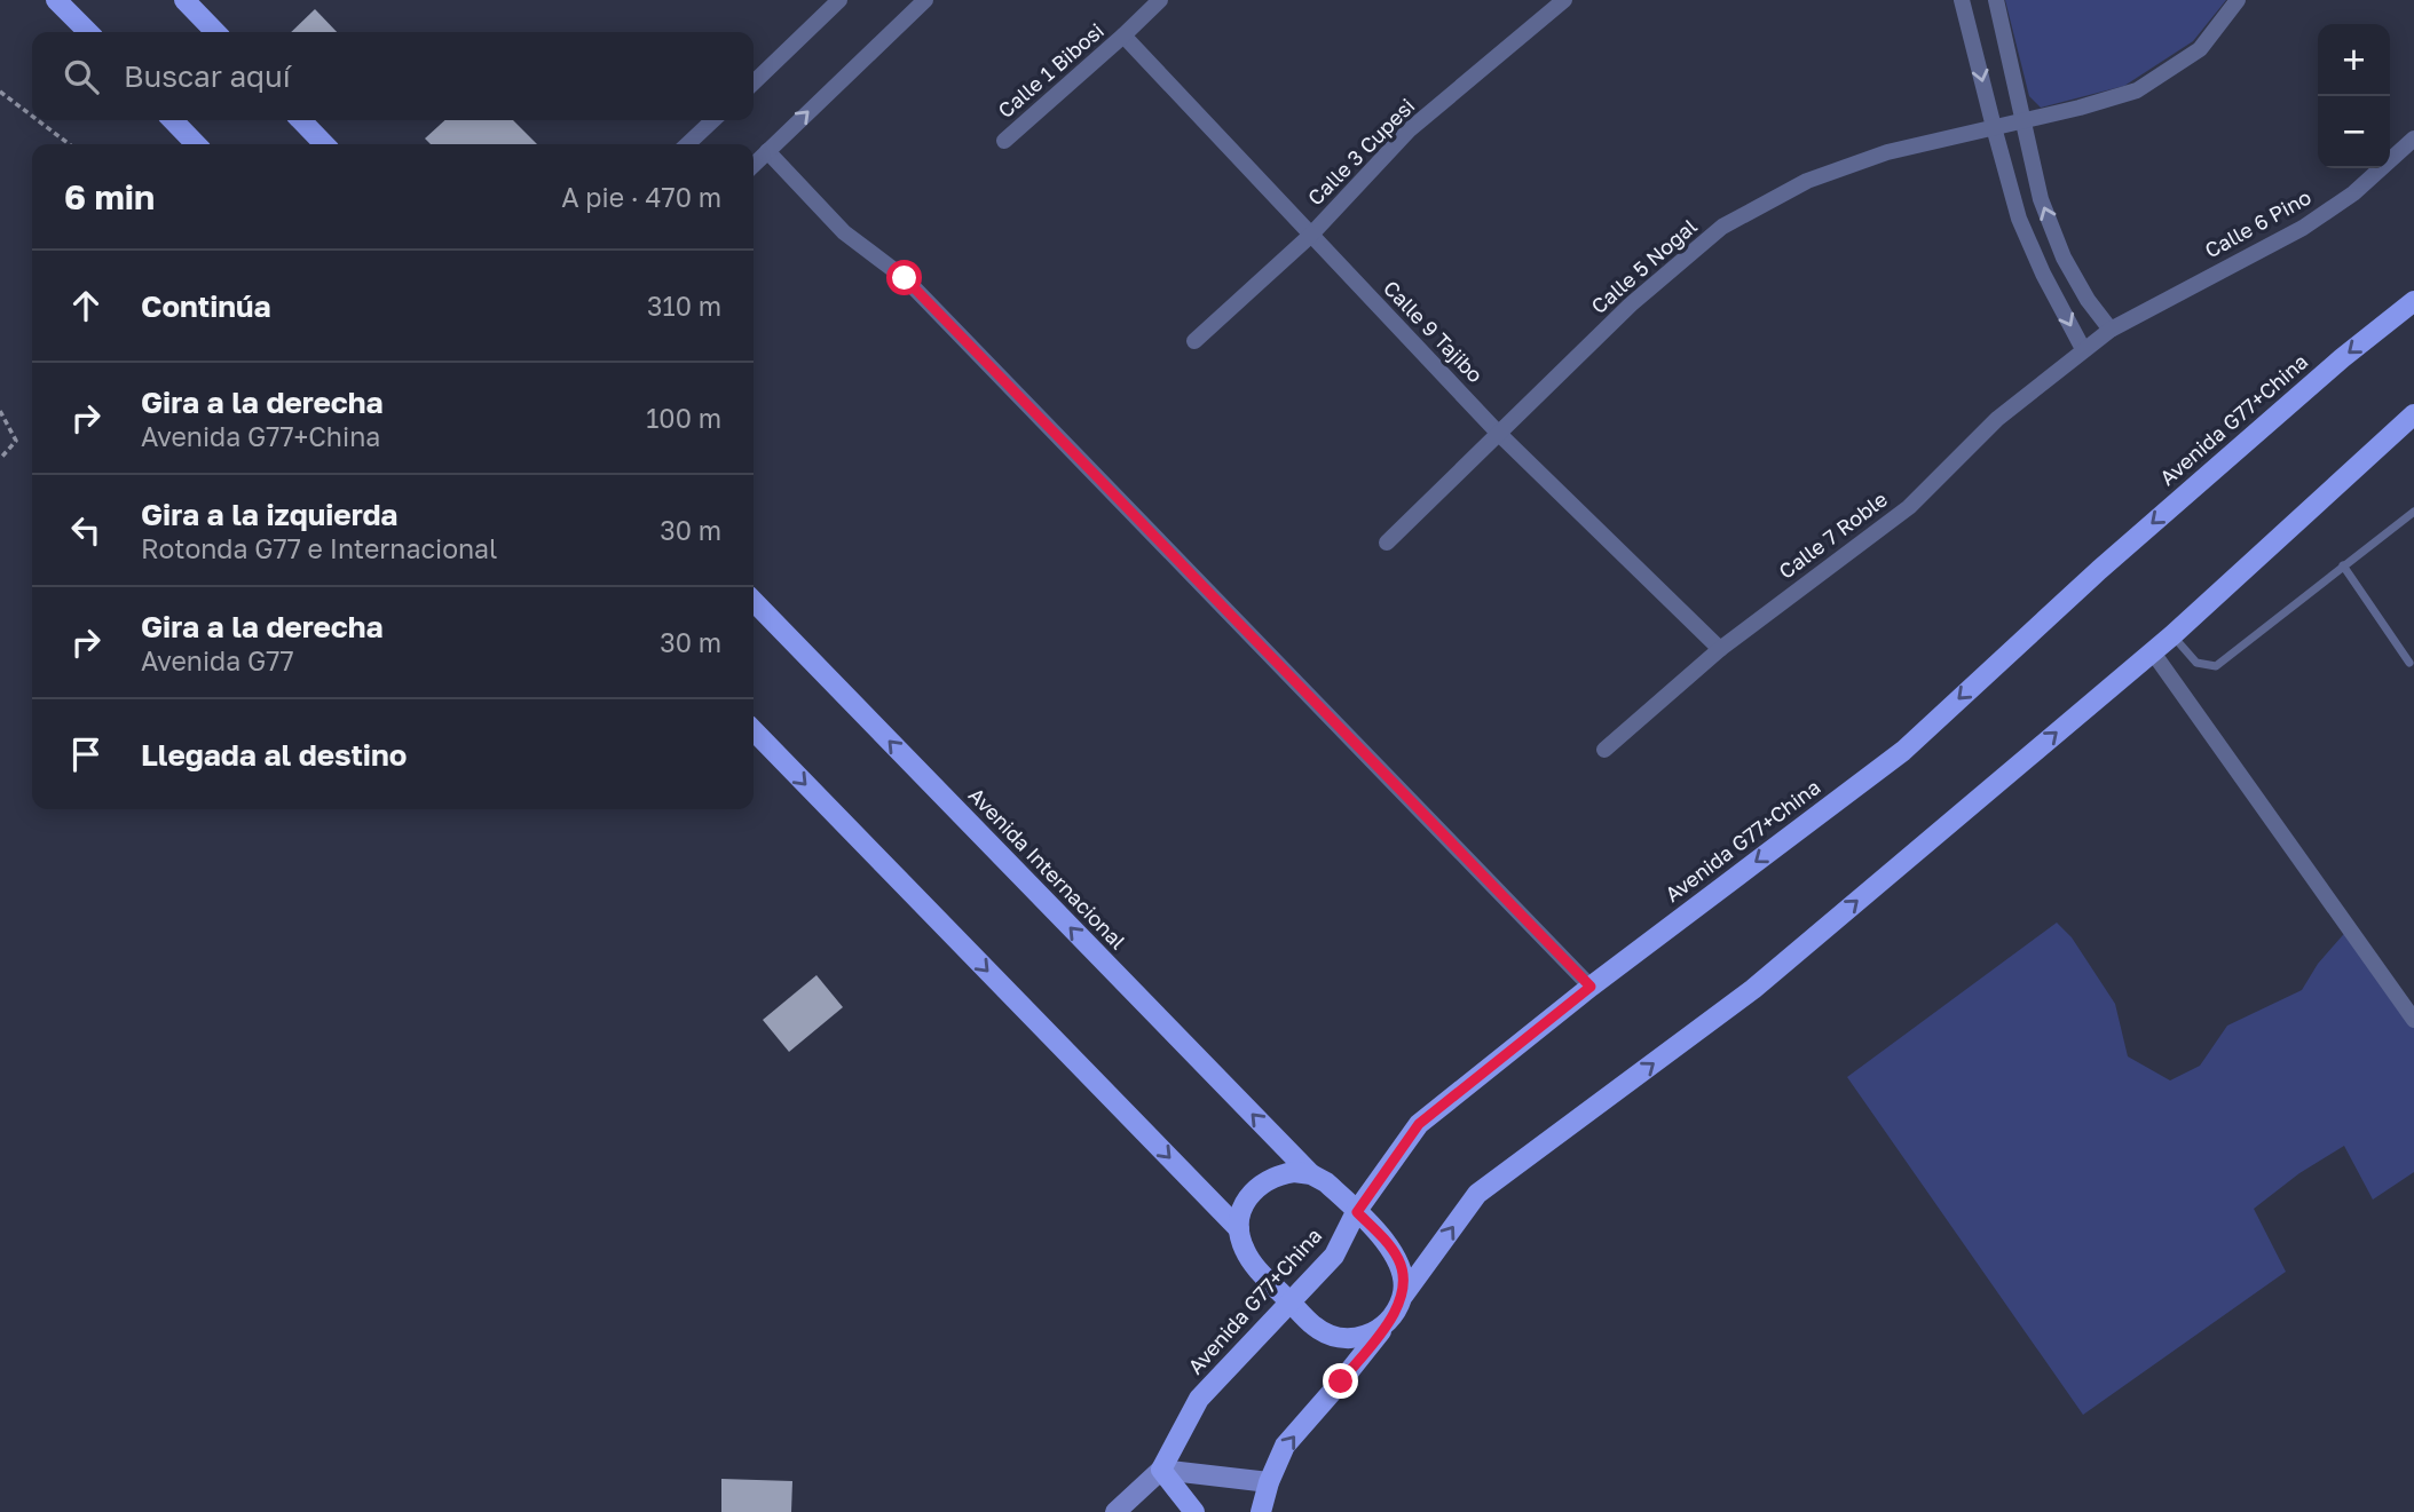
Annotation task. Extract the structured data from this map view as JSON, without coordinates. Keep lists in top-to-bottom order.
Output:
{
  "streets": {
    "main road": ["Avenida G77+China", "Avenida Internacional"],
    "street": [
      "Calle 1 Bibosi",
      "Calle 3 Cupesi",
      "Calle 6 Pino",
      "Calle 5 Nogal",
      "Calle 9 Tajibo",
      "Calle 7 Roble"
    ]
  },
  "crossings": [
    ["Calle 1 Bibosi", "Calle 9 Tajibo"],
    ["Calle 3 Cupesi", "Calle 9 Tajibo"],
    ["Calle 6 Pino", "Calle 7 Roble"],
    ["Calle 5 Nogal", "Calle 9 Tajibo"],
    ["Calle 9 Tajibo", "Calle 7 Roble"],
    ["Avenida G77+China", "Avenida Internacional"]
  ],
  "page": {
    "map_buttons": ["+", "−"],
    "search": "Buscar aquí",
    "heading": ["6 min", "A pie · 470 m"],
    "list": [
      ["Continúa", "310 m"],
      ["Gira a la derecha", "Avenida G77+China", "100 m"],
      ["Gira a la izquierda", "Rotonda G77 e Internacional", "30 m"],
      ["Gira a la derecha", "Avenida G77", "30 m"],
      "Llegada al destino"
    ]
  }
}
